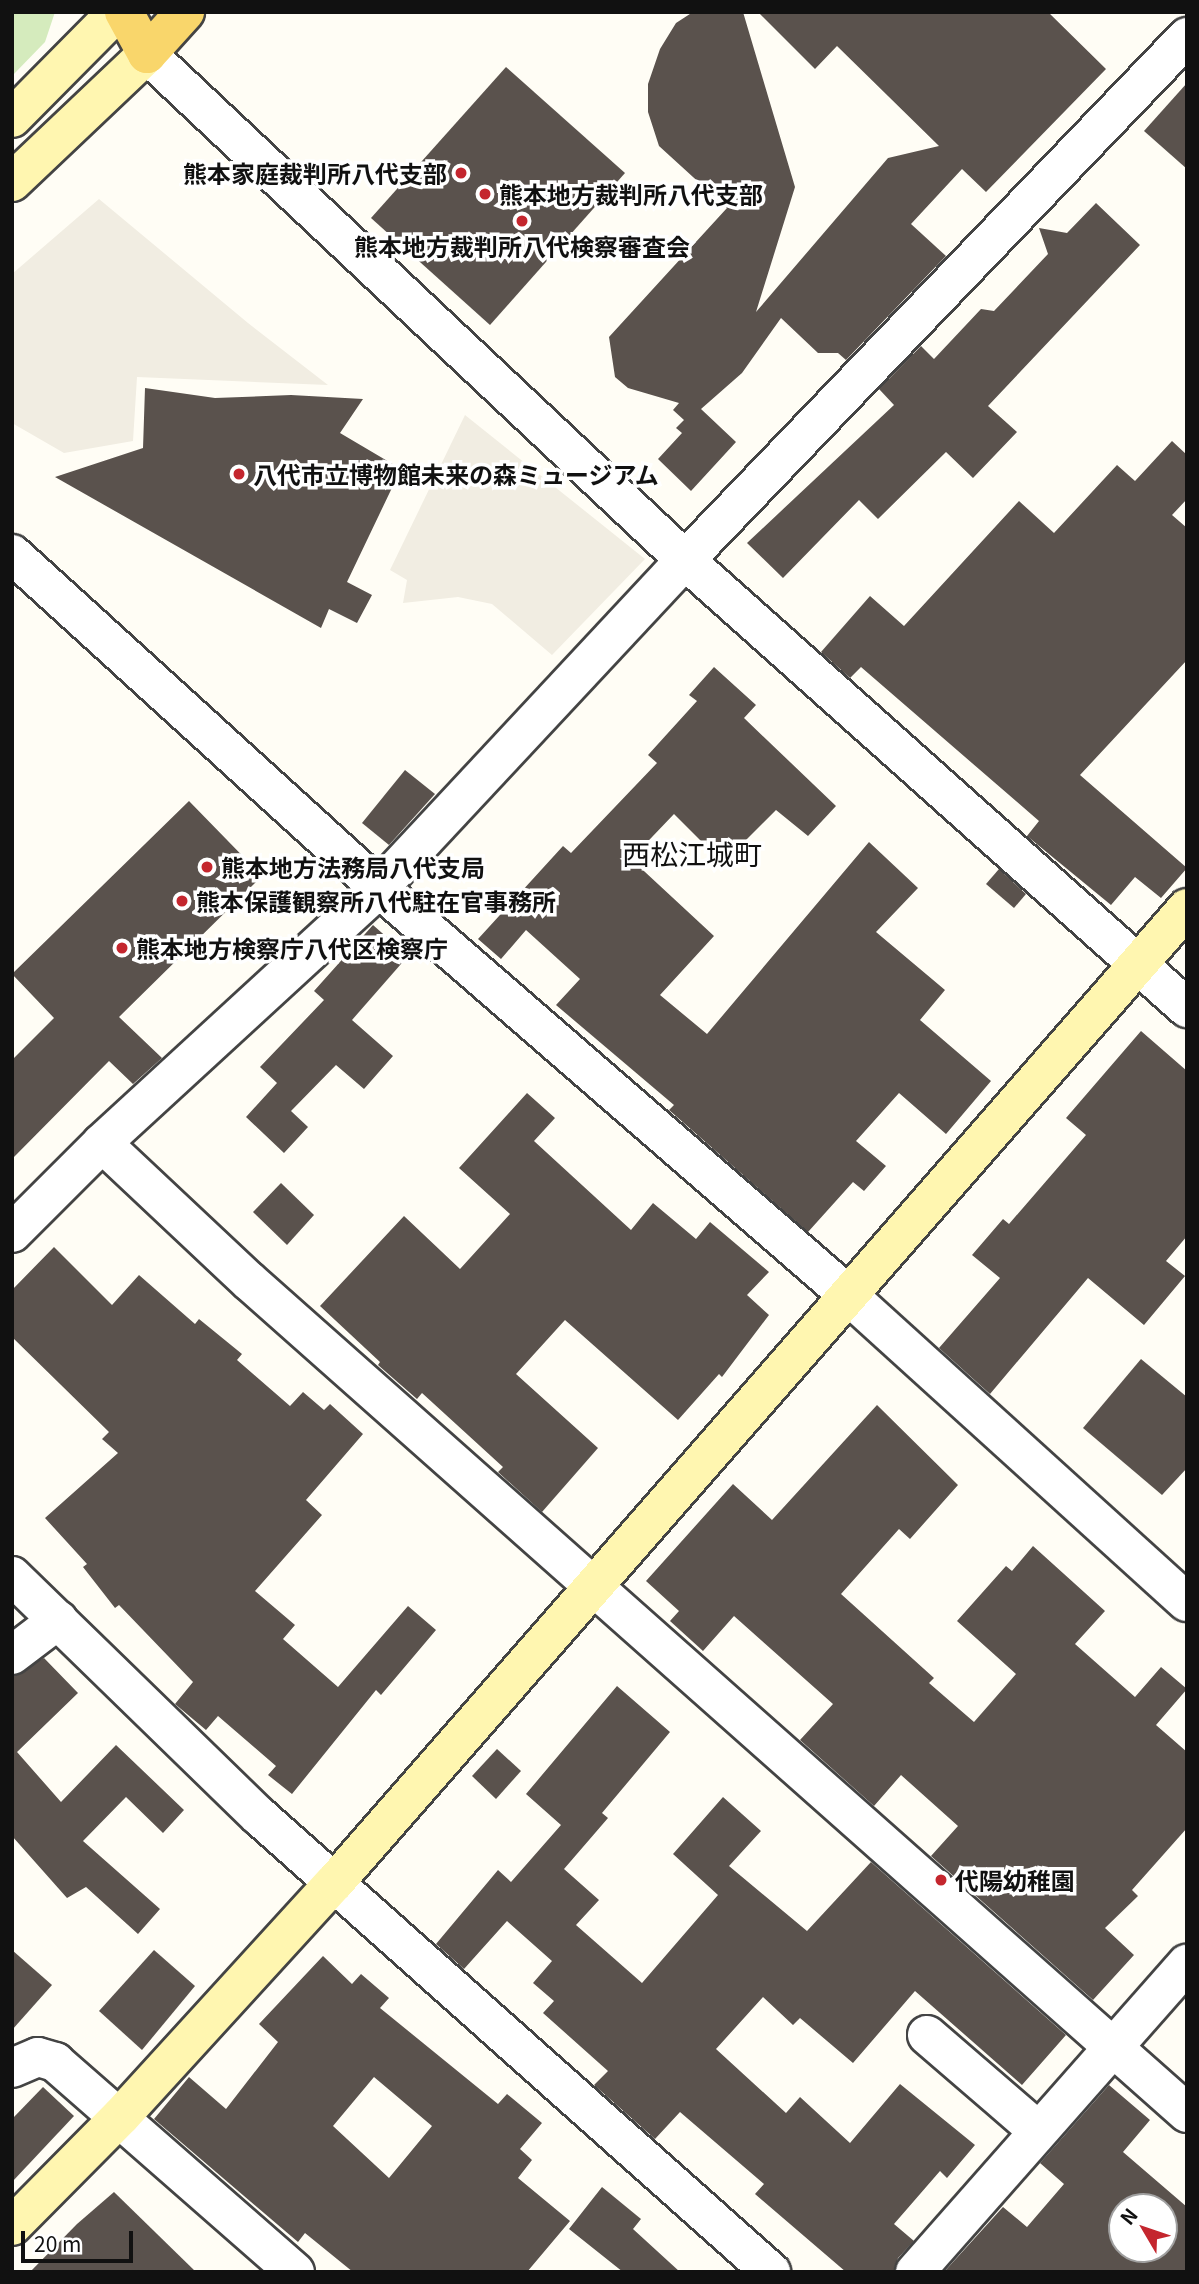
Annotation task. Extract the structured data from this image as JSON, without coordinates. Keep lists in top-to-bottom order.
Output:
{
  "districts": ["西松江城町"],
  "places": [
    "熊本家庭裁判所八代支部",
    "熊本地方裁判所八代支部",
    "熊本地方裁判所八代検察審査会",
    "八代市立博物館未来の森ミュージアム",
    "熊本地方法務局八代支局",
    "熊本保護観察所八代駐在官事務所",
    "熊本地方検察庁八代区検察庁",
    "代陽幼稚園"
  ],
  "scale_bar": "20 m",
  "north": "top left"
}
